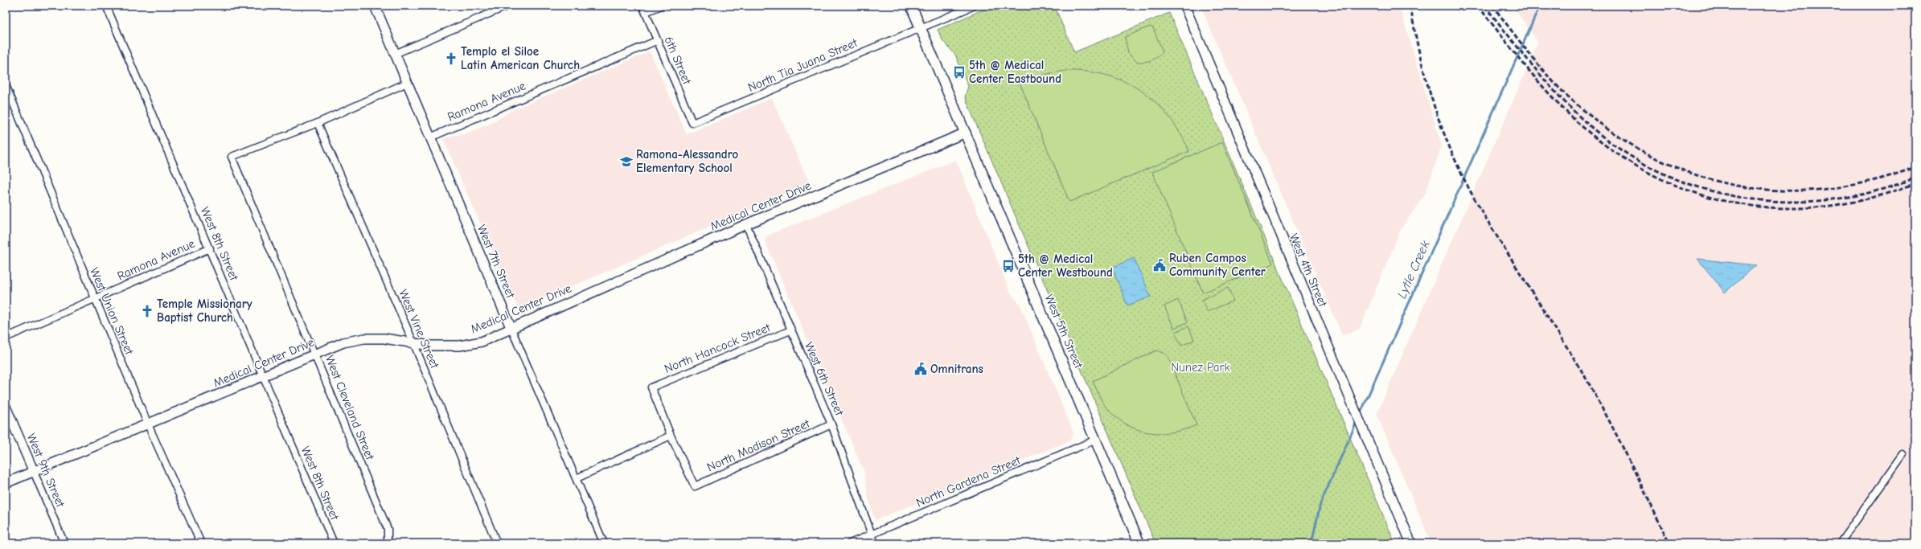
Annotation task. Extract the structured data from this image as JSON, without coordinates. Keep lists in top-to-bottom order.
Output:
{
  "streets": {
    "main road": ["West 5th Street"],
    "street": [
      "6th Street",
      "North Tia Juana Street",
      "Ramona Avenue",
      "Medical Center Drive",
      "West 8th Street",
      "West 7th Street",
      "West 4th Street",
      "West Union Street",
      "West Vine Street",
      "North Hancock Street",
      "West 6th Street",
      "West Cleveland Street",
      "North Madison Street",
      "West 9th Street",
      "North Gardena Street"
    ]
  },
  "crossings": [
    ["6th Street", "North Tia Juana Street"],
    ["6th Street", "Ramona Avenue"],
    ["North Tia Juana Street", "West 5th Street"],
    ["Ramona Avenue", "West 8th Street"],
    ["Ramona Avenue", "West 7th Street"],
    ["Ramona Avenue", "West Union Street"],
    ["Medical Center Drive", "West 8th Street"],
    ["Medical Center Drive", "West 7th Street"],
    ["Medical Center Drive", "West Union Street"],
    ["Medical Center Drive", "West Vine Street"],
    ["Medical Center Drive", "West 5th Street"],
    ["Medical Center Drive", "West 6th Street"],
    ["Medical Center Drive", "West Cleveland Street"],
    ["Medical Center Drive", "West 9th Street"],
    ["West Vine Street", "West Cleveland Street"],
    ["West 5th Street", "North Gardena Street"],
    ["North Hancock Street", "West 6th Street"],
    ["North Hancock Street", "North Madison Street"],
    ["West 6th Street", "North Madison Street"],
    ["West 6th Street", "North Gardena Street"]
  ],
  "water": ["Lytle Creek"],
  "parks": ["Nunez Park"],
  "places": {
    "church": ["Templo el Siloe Latin American Church", "Temple Missionary Baptist Church"],
    "bus stop": ["5th @ Medical Center Eastbound", "5th @ Medical Center Westbound"],
    "school or university": ["Ramona-Alessandro Elementary School"],
    "public building": ["Ruben Campos Community Center", "Omnitrans"]
  }
}
